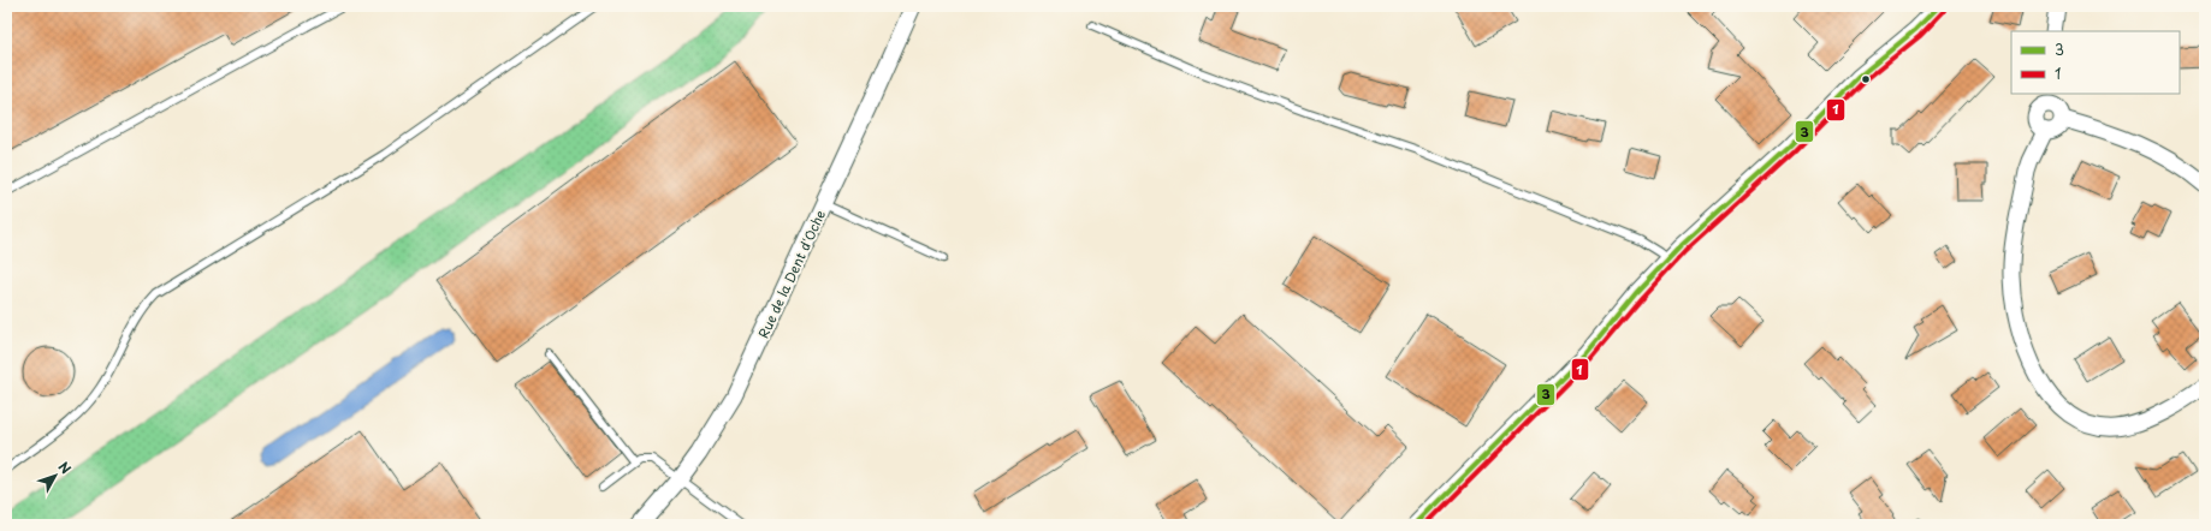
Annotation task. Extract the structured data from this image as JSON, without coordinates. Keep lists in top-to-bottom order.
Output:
{
  "streets": {
    "street": ["Rue de la Dent d'Oche"]
  },
  "lines": ["transit line 3", "transit line 1"],
  "legend": ["3", "1"],
  "north": "top right"
}
